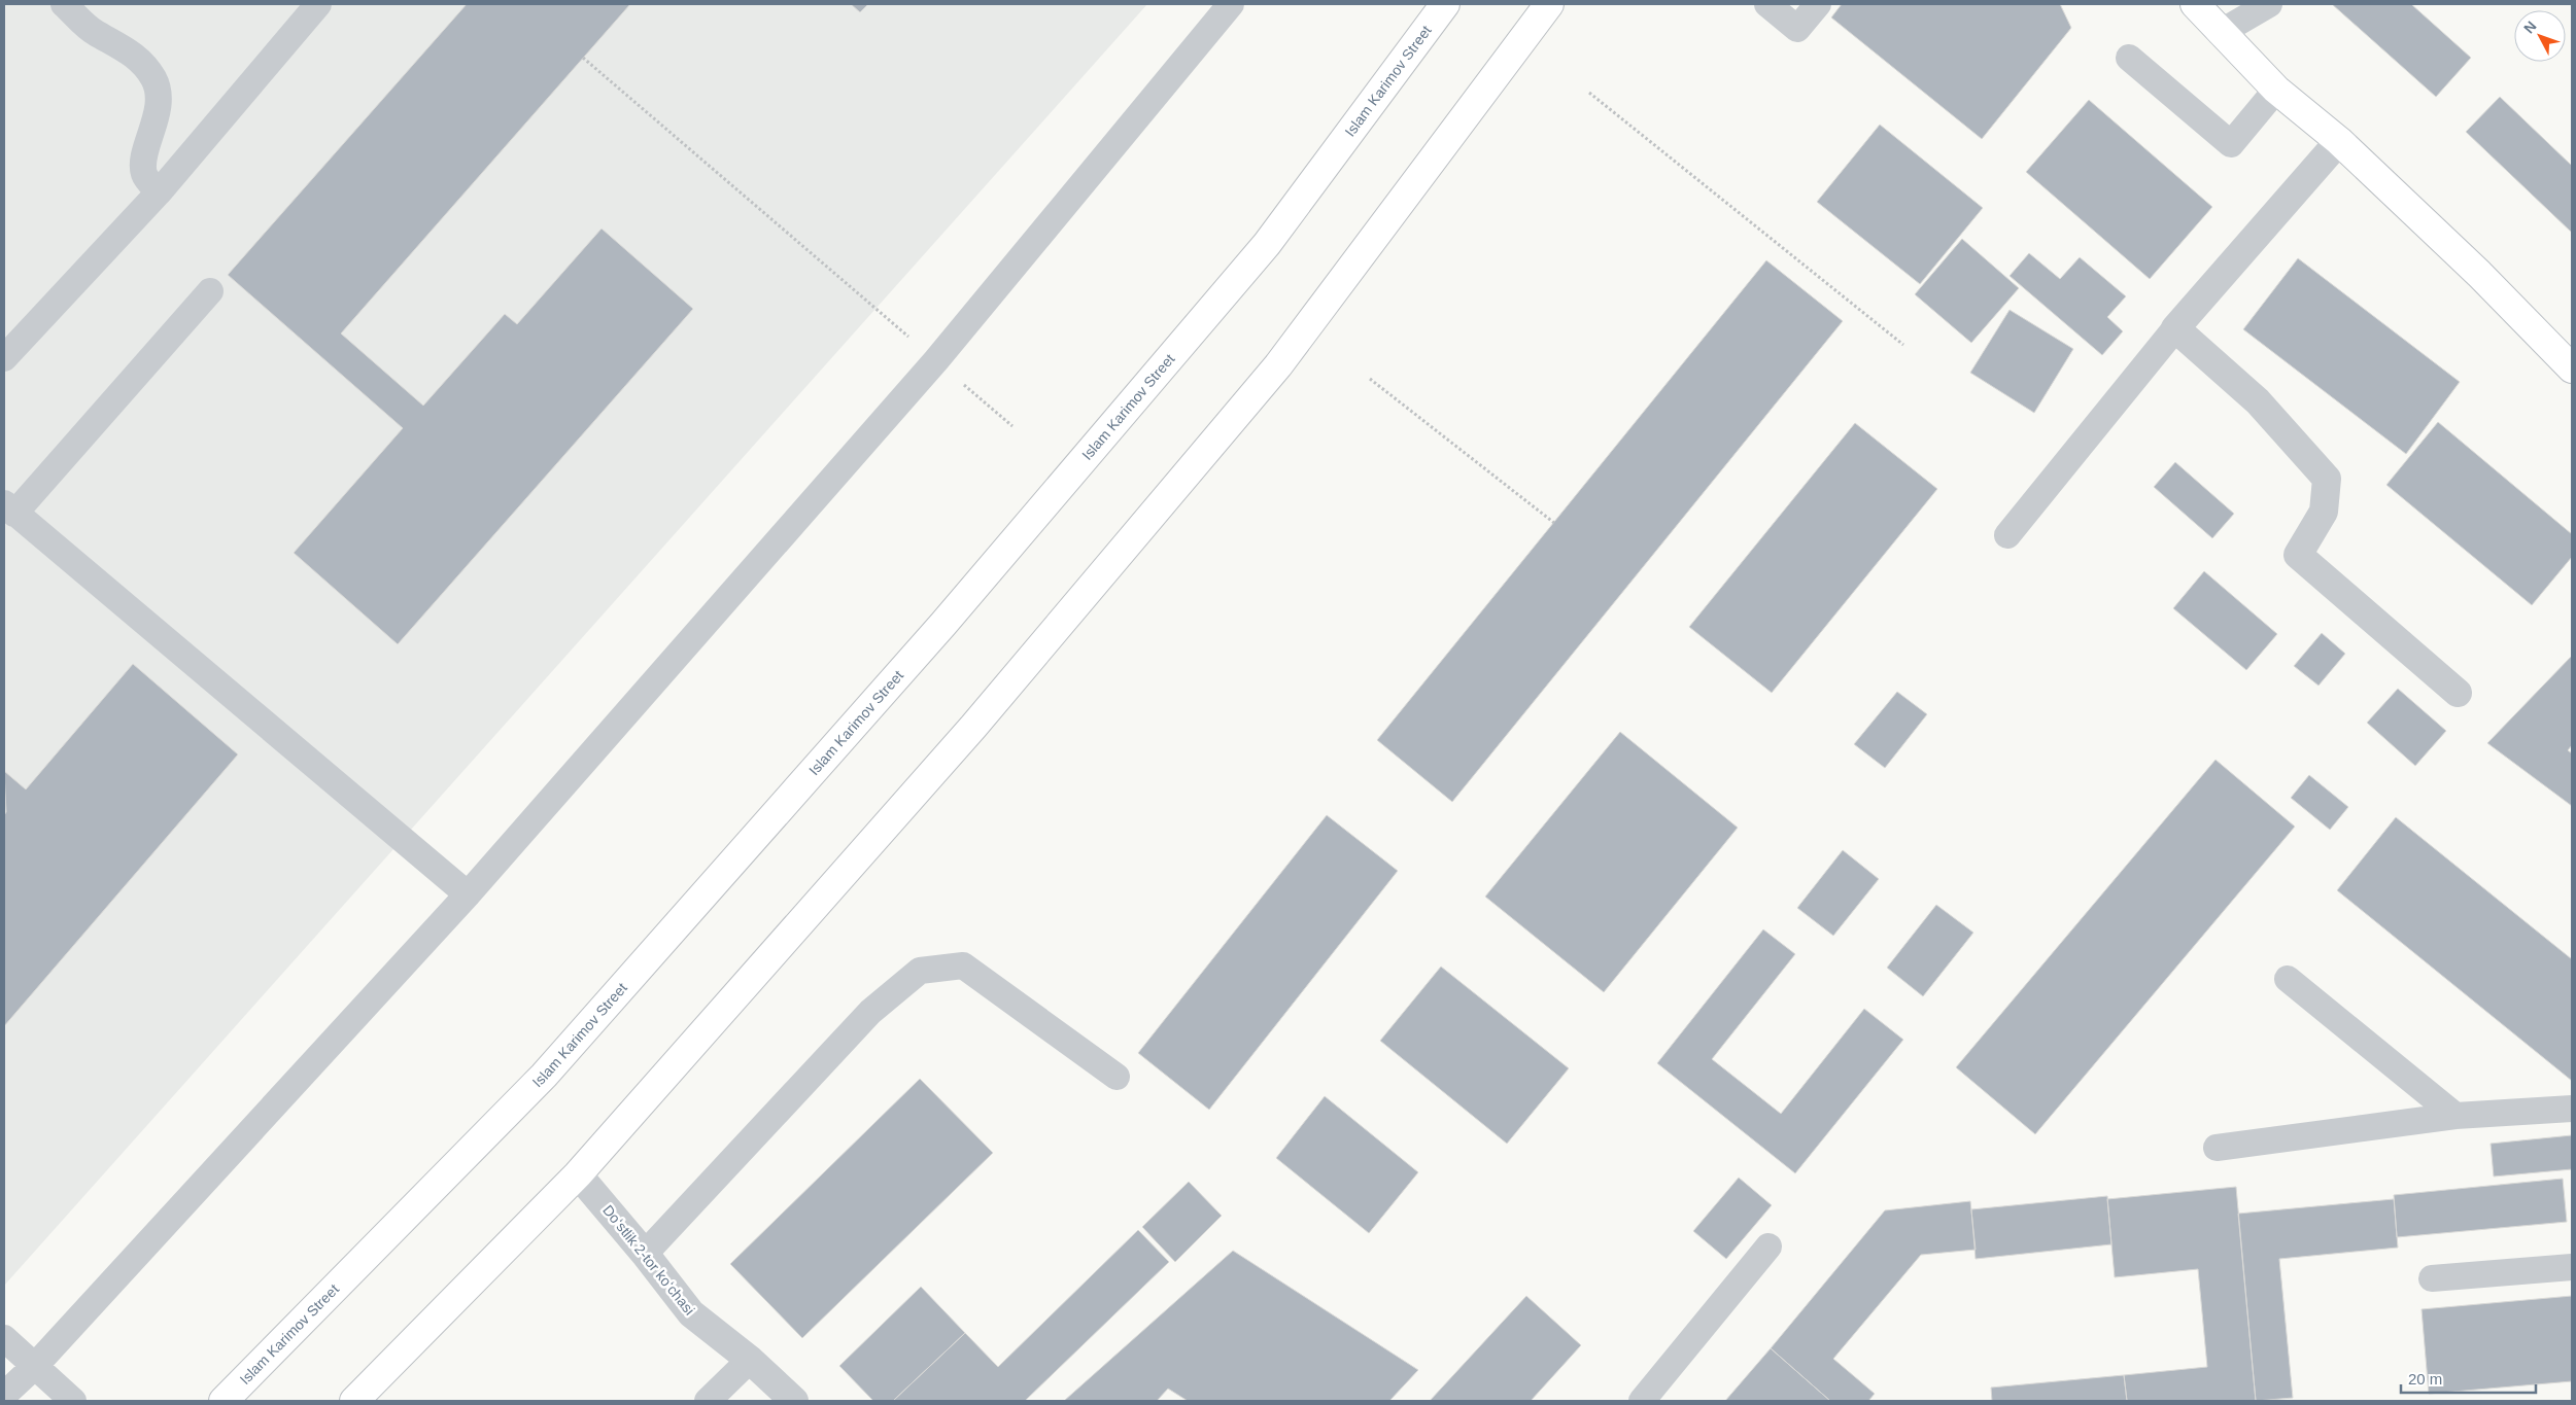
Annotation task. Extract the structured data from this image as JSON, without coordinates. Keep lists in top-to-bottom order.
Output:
{
  "streets": {
    "main road": ["Islam Karimov Street"],
    "street": ["Doʻstlik 2-tor koʻchasi"]
  },
  "scale_bar": "20 m",
  "north": "top left"
}
